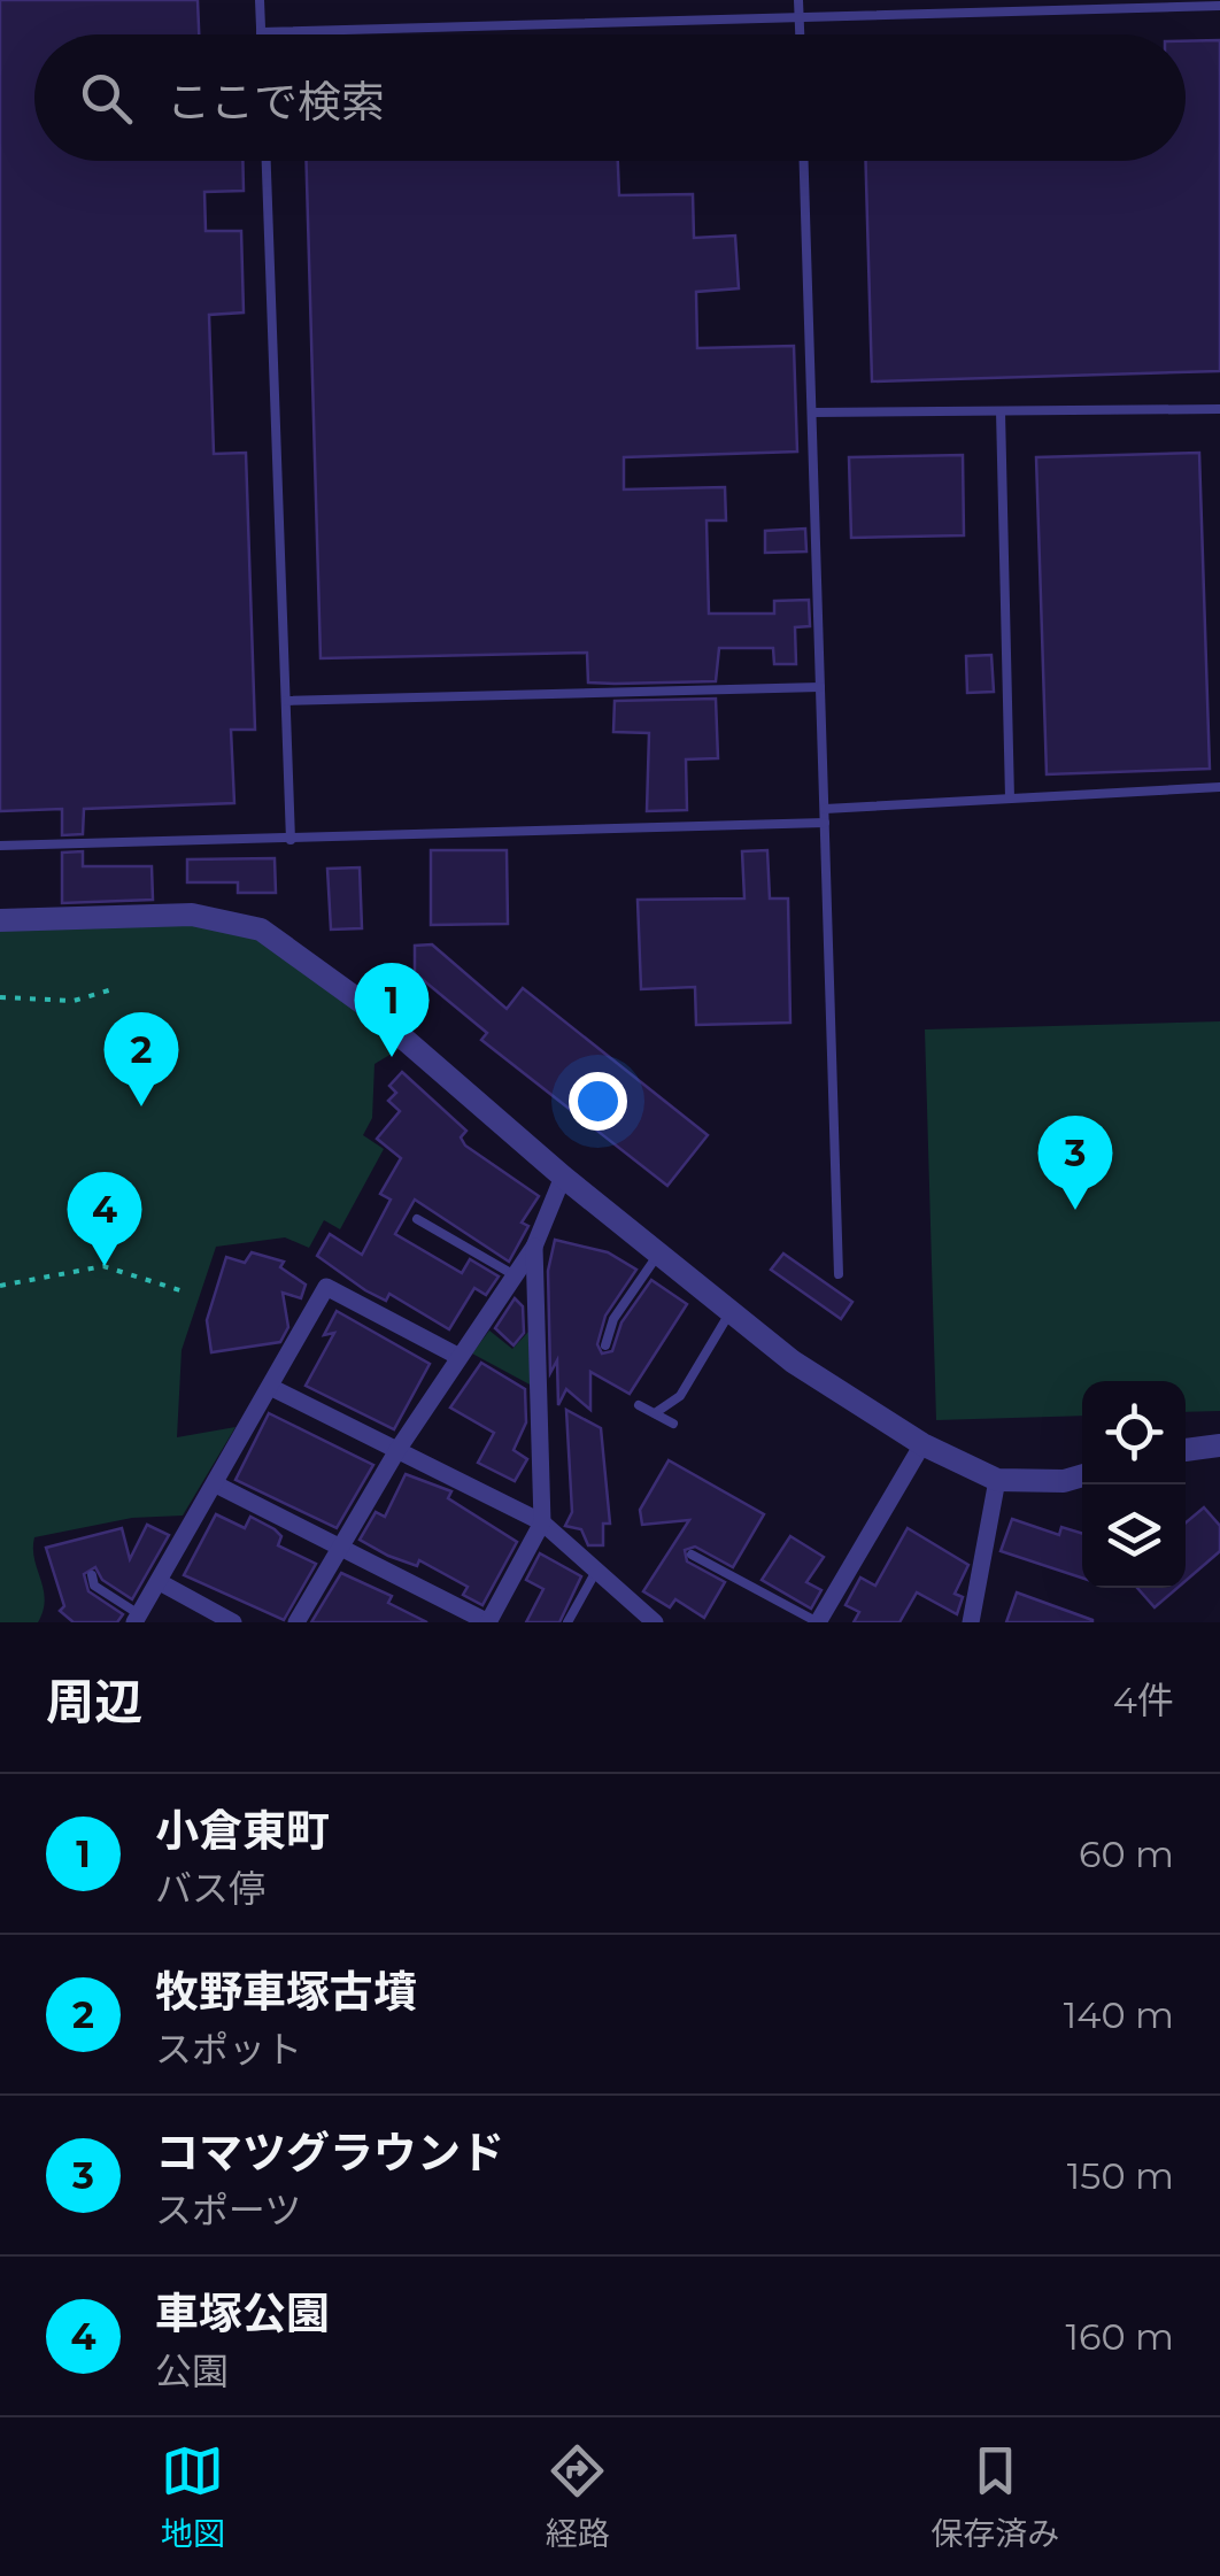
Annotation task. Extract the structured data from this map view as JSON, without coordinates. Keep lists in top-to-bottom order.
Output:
{
  "page": {
    "search": "ここで検索",
    "pins": [
      "1",
      "2",
      "3",
      "4"
    ],
    "heading": ["周辺", "4件"],
    "list": [
      {
        "mark": "1",
        "name": "小倉東町",
        "note": "バス停",
        "value": "60 m"
      },
      {
        "mark": "2",
        "name": "牧野車塚古墳",
        "note": "スポット",
        "value": "140 m"
      },
      {
        "mark": "3",
        "name": "コマツグラウンド",
        "note": "スポーツ",
        "value": "150 m"
      },
      {
        "mark": "4",
        "name": "車塚公園",
        "note": "公園",
        "value": "160 m"
      }
    ],
    "nav": ["地図", "経路", "保存済み"]
  }
}
